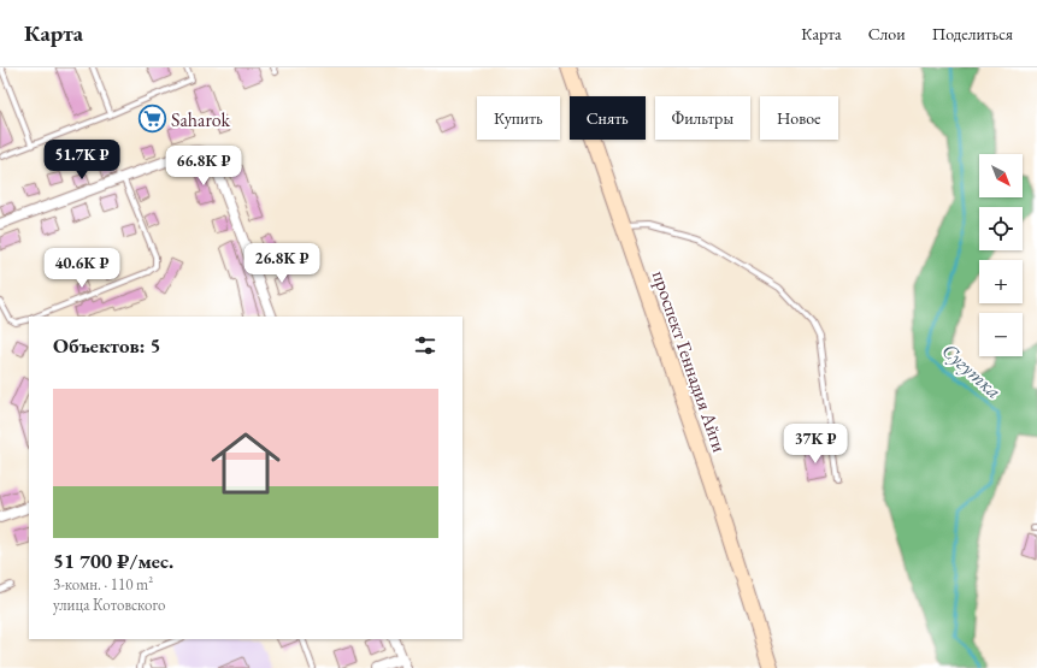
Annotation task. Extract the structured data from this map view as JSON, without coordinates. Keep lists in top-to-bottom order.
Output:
{
  "streets": {
    "main road": ["проспект Геннадия Айги"]
  },
  "water": ["Сугутка"],
  "places": {
    "supermarket": ["Saharok"]
  },
  "north": "bottom right",
  "page": {
    "header": "Карта",
    "nav": ["Карта", "Слои", "Поделиться"],
    "chip": [
      "Купить",
      "Снять",
      "Фильтры",
      "Новое"
    ],
    "price": [
      "51.7K ₽",
      "66.8K ₽",
      "26.8K ₽",
      "40.6K ₽",
      "37K ₽"
    ],
    "map_buttons": ["+", "−"],
    "heading": "Объектов: 5",
    "list": [
      {
        "name": "51 700 ₽/мес.",
        "note": "3-комн. · 110 m² · улица Котовского"
      }
    ]
  }
}
